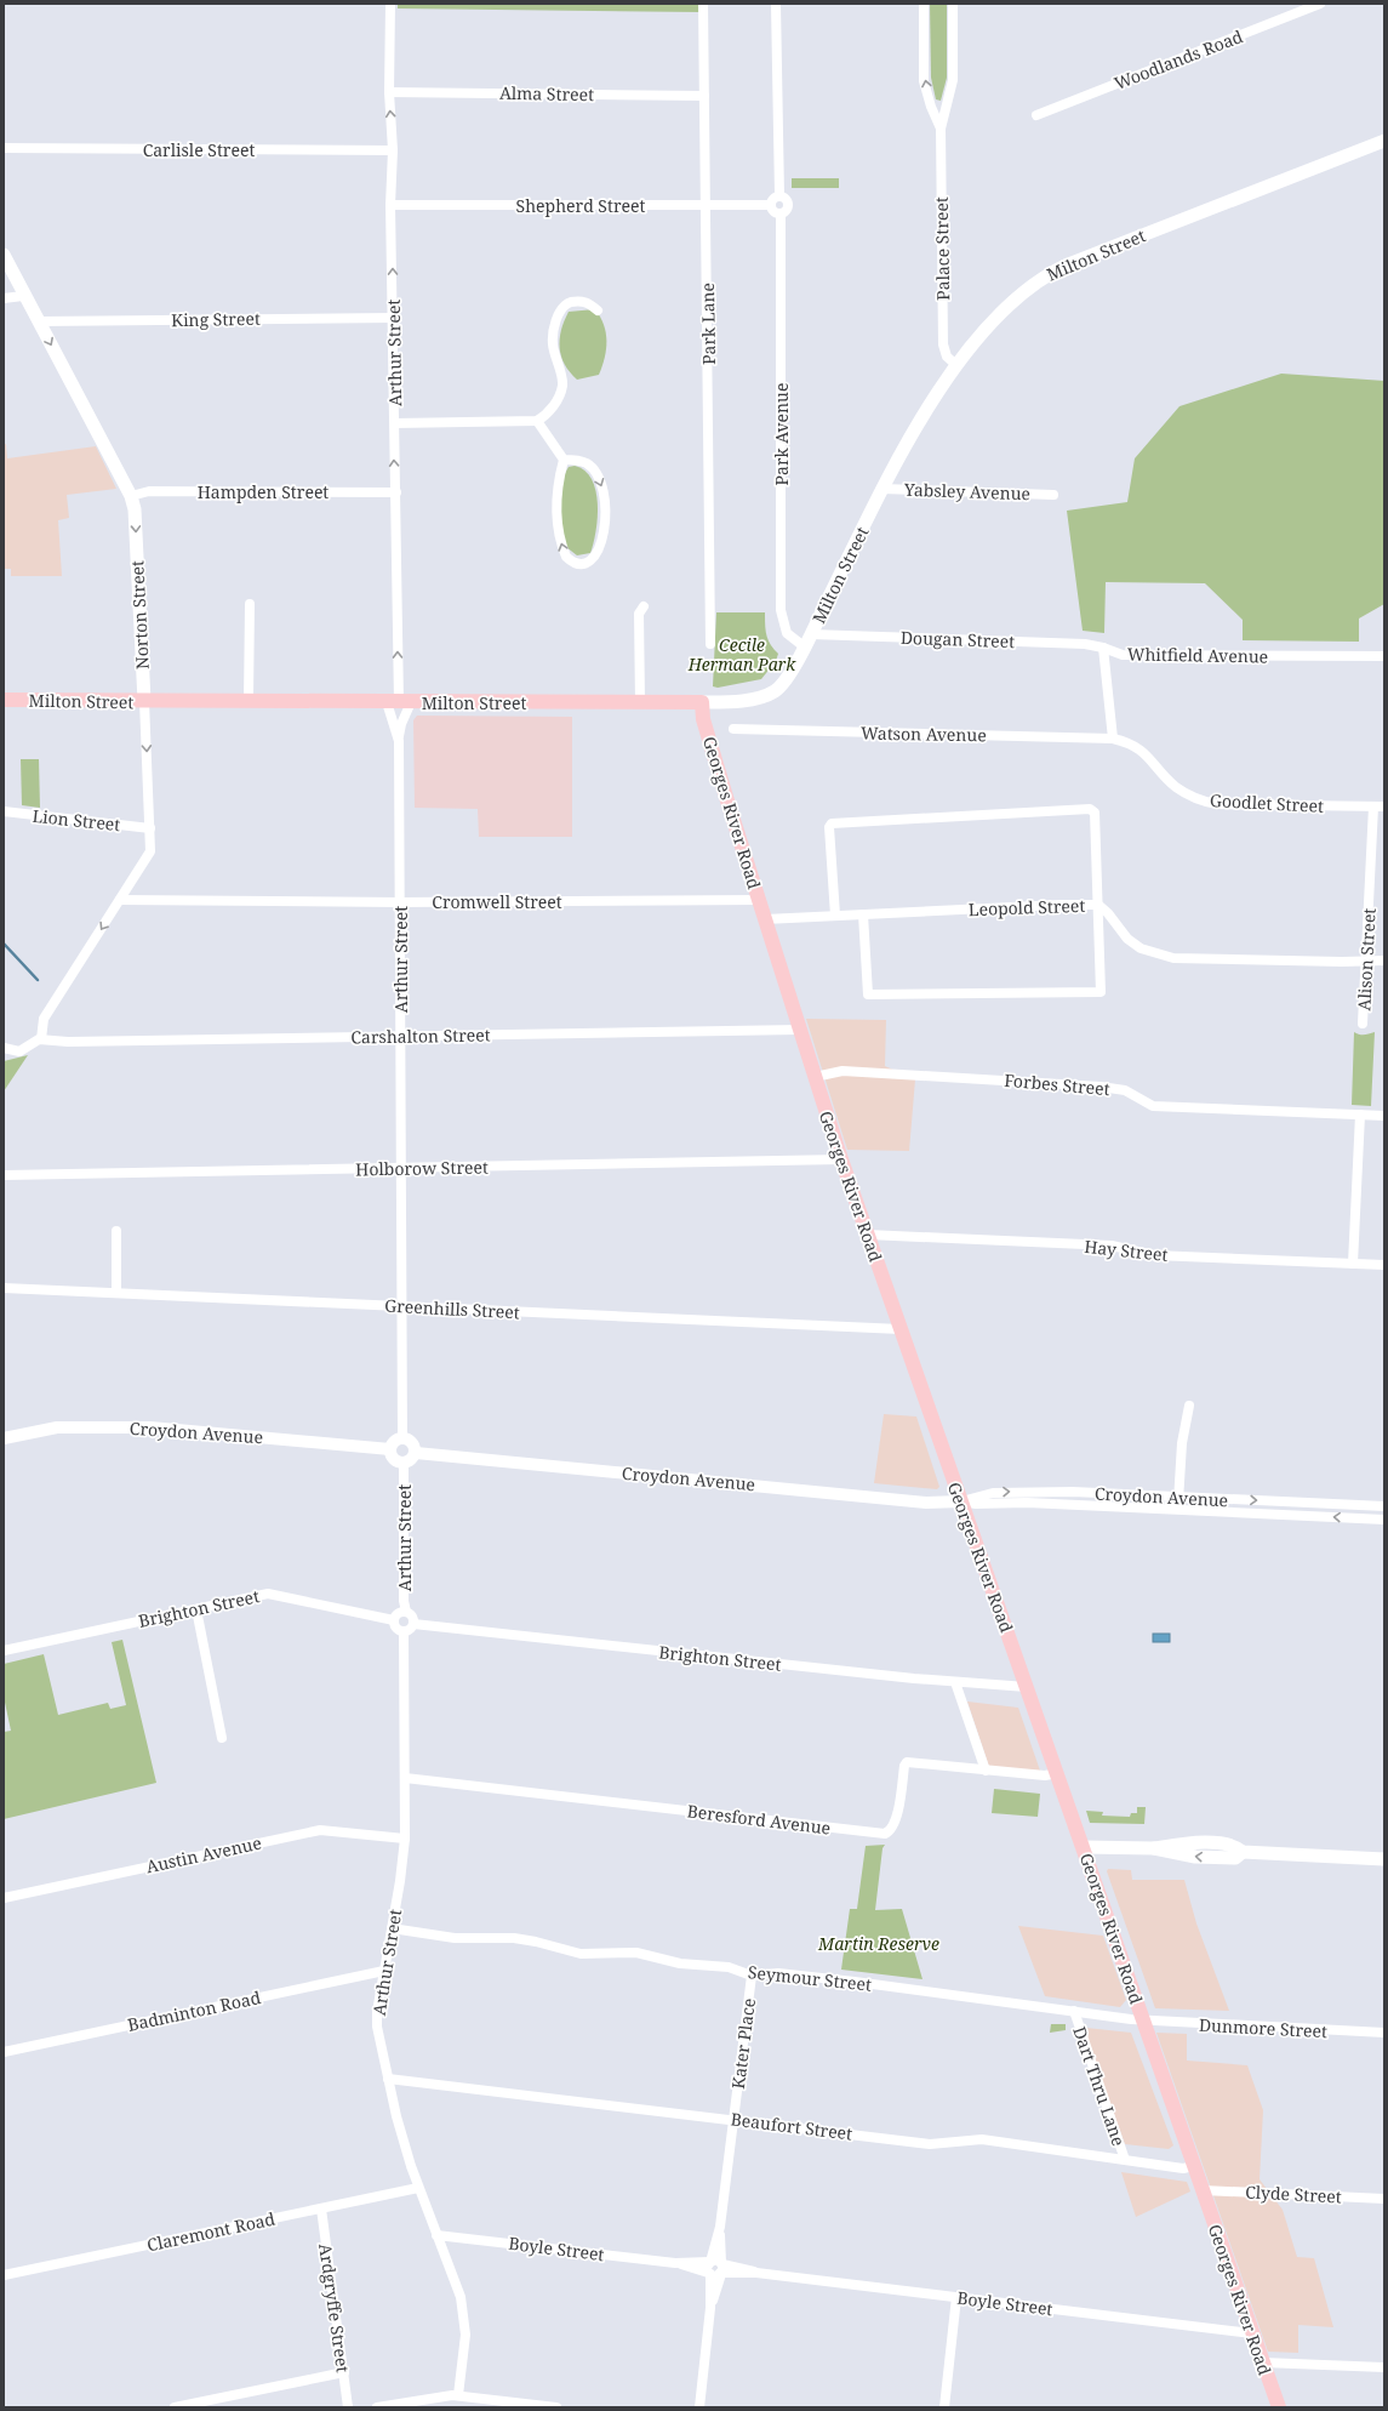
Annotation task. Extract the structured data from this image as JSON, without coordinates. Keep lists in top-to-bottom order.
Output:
{
  "streets": {
    "main road": ["Milton Street", "Norton Street", "Georges River Road"],
    "street": [
      "Woodlands Road",
      "Alma Street",
      "Carlisle Street",
      "Shepherd Street",
      "Palace Street",
      "King Street",
      "Park Lane",
      "Arthur Street",
      "Park Avenue",
      "Hampden Street",
      "Yabsley Avenue",
      "Dougan Street",
      "Whitfield Avenue",
      "Watson Avenue",
      "Goodlet Street",
      "Lion Street",
      "Cromwell Street",
      "Leopold Street",
      "Alison Street",
      "Carshalton Street",
      "Forbes Street",
      "Holborow Street",
      "Hay Street",
      "Greenhills Street",
      "Croydon Avenue",
      "Brighton Street",
      "Beresford Avenue",
      "Austin Avenue",
      "Seymour Street",
      "Badminton Road",
      "Dunmore Street",
      "Kater Place",
      "Dart Thru Lane",
      "Beaufort Street",
      "Clyde Street",
      "Claremont Road",
      "Boyle Street",
      "Ardgryffe Street"
    ]
  },
  "crossings": [
    ["Alma Street", "Park Lane"],
    ["Alma Street", "Arthur Street"],
    ["Carlisle Street", "Arthur Street"],
    ["Shepherd Street", "Park Lane"],
    ["Shepherd Street", "Arthur Street"],
    ["Shepherd Street", "Park Avenue"],
    ["Palace Street", "Milton Street"],
    ["Milton Street", "Arthur Street"],
    ["Milton Street", "Park Avenue"],
    ["Milton Street", "Yabsley Avenue"],
    ["Milton Street", "Norton Street"],
    ["Milton Street", "Dougan Street"],
    ["Milton Street", "Georges River Road"],
    ["King Street", "Arthur Street"],
    ["King Street", "Norton Street"],
    ["Arthur Street", "Hampden Street"],
    ["Arthur Street", "Cromwell Street"],
    ["Arthur Street", "Carshalton Street"],
    ["Arthur Street", "Holborow Street"],
    ["Arthur Street", "Greenhills Street"],
    ["Arthur Street", "Croydon Avenue"],
    ["Arthur Street", "Brighton Street"],
    ["Arthur Street", "Beresford Avenue"],
    ["Arthur Street", "Austin Avenue"],
    ["Arthur Street", "Seymour Street"],
    ["Arthur Street", "Badminton Road"],
    ["Arthur Street", "Beaufort Street"],
    ["Arthur Street", "Claremont Road"],
    ["Arthur Street", "Boyle Street"],
    ["Park Avenue", "Dougan Street"],
    ["Hampden Street", "Norton Street"],
    ["Norton Street", "Lion Street"],
    ["Norton Street", "Cromwell Street"],
    ["Norton Street", "Carshalton Street"],
    ["Dougan Street", "Whitfield Avenue"],
    ["Whitfield Avenue", "Watson Avenue"],
    ["Whitfield Avenue", "Goodlet Street"],
    ["Watson Avenue", "Goodlet Street"],
    ["Goodlet Street", "Alison Street"],
    ["Georges River Road", "Cromwell Street"],
    ["Georges River Road", "Leopold Street"],
    ["Georges River Road", "Carshalton Street"],
    ["Georges River Road", "Forbes Street"],
    ["Georges River Road", "Holborow Street"],
    ["Georges River Road", "Hay Street"],
    ["Georges River Road", "Greenhills Street"],
    ["Georges River Road", "Croydon Avenue"],
    ["Georges River Road", "Brighton Street"],
    ["Georges River Road", "Beresford Avenue"],
    ["Georges River Road", "Seymour Street"],
    ["Georges River Road", "Dunmore Street"],
    ["Georges River Road", "Beaufort Street"],
    ["Georges River Road", "Clyde Street"],
    ["Georges River Road", "Boyle Street"],
    ["Leopold Street", "Alison Street"],
    ["Seymour Street", "Dunmore Street"],
    ["Seymour Street", "Kater Place"],
    ["Seymour Street", "Dart Thru Lane"],
    ["Kater Place", "Beaufort Street"],
    ["Kater Place", "Boyle Street"],
    ["Dart Thru Lane", "Beaufort Street"],
    ["Claremont Road", "Ardgryffe Street"]
  ],
  "one_way": ["Norton Street"],
  "parks": ["Cecile Herman Park", "Martin Reserve"]
}
